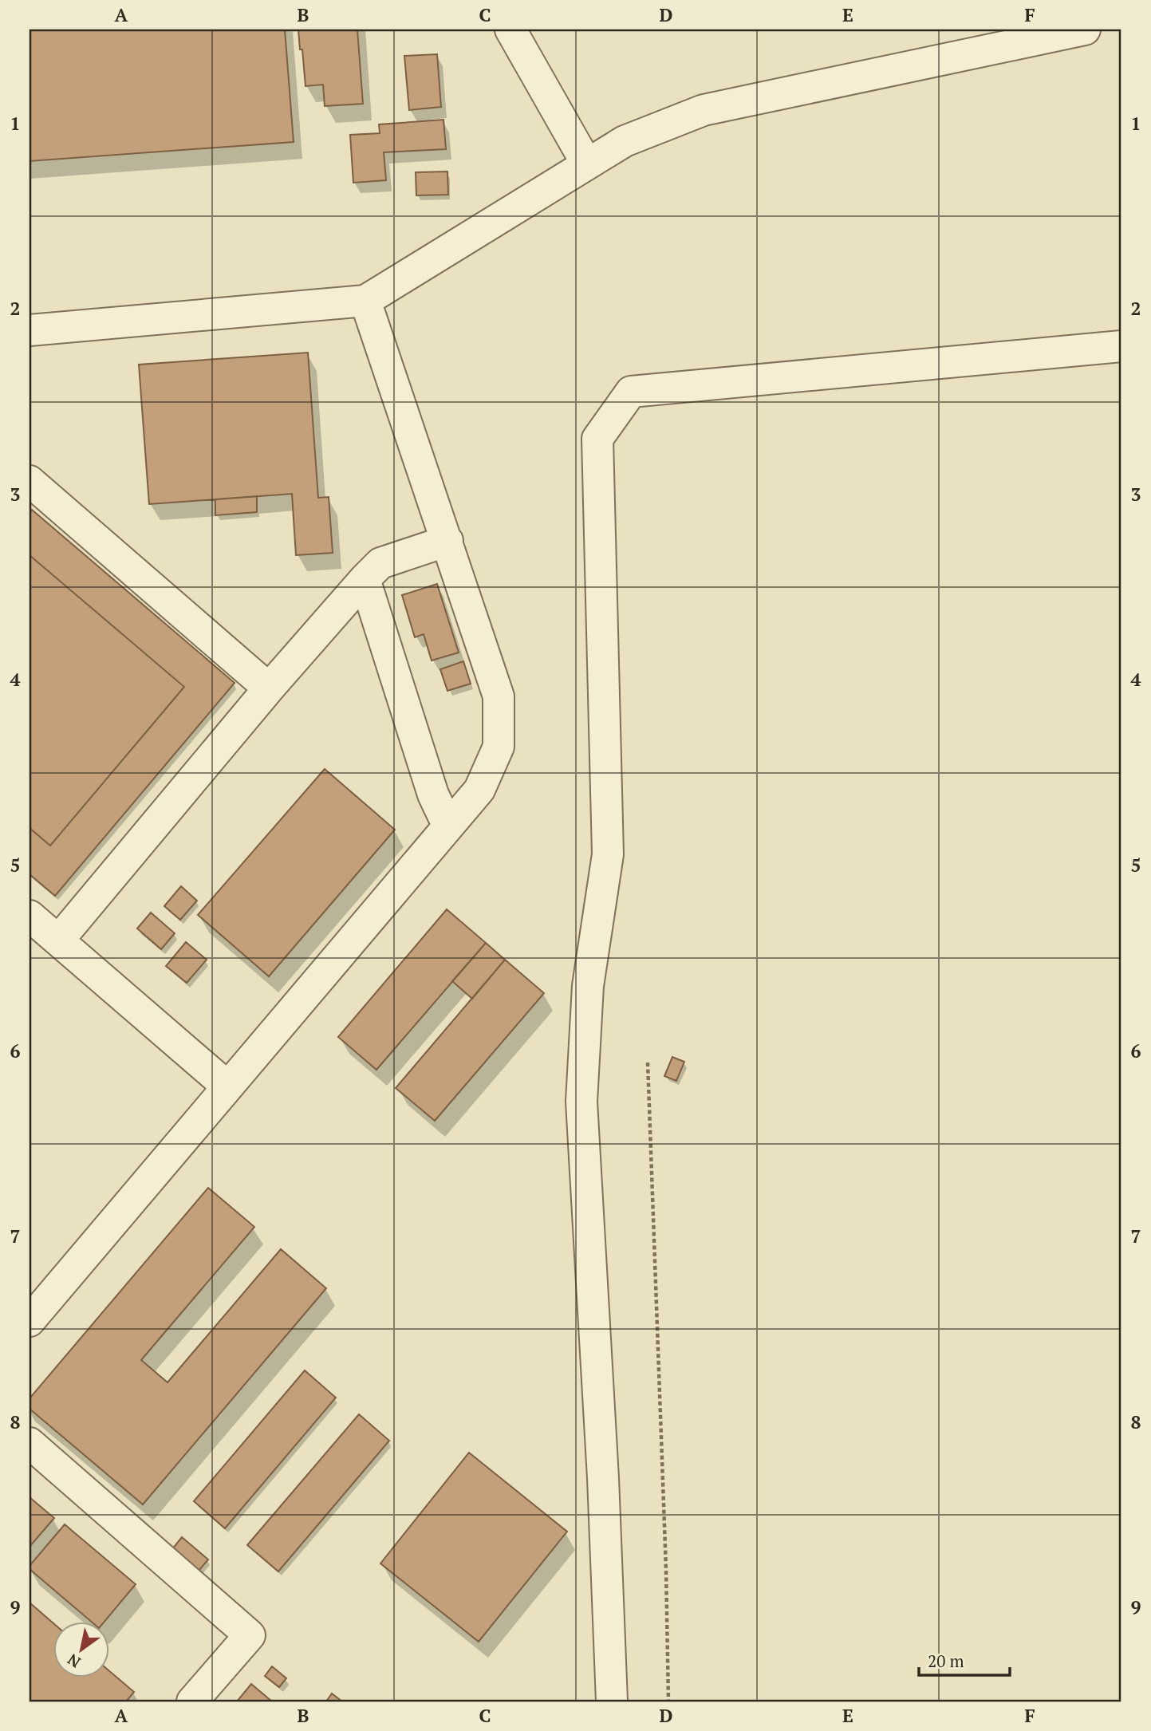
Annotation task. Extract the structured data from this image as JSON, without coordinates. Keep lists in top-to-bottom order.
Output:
{
  "scale_bar": "20 m",
  "north": "bottom left",
  "grid": {
    "columns": [
      "A",
      "B",
      "C",
      "D",
      "E",
      "F"
    ],
    "rows": [
      "1",
      "2",
      "3",
      "4",
      "5",
      "6",
      "7",
      "8",
      "9"
    ]
  }
}
